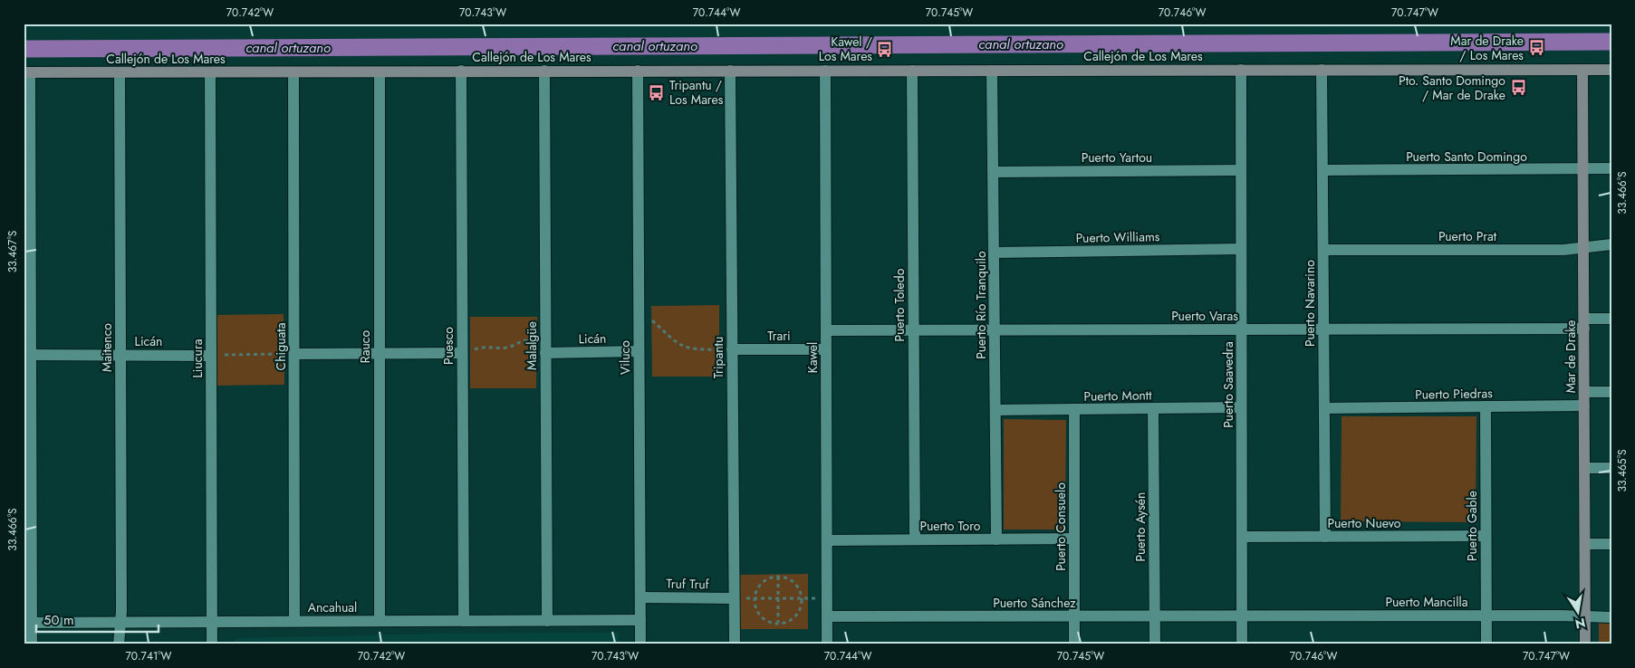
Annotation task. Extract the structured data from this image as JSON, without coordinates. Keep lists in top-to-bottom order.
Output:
{
  "streets": {
    "street": [
      "Callejón de Los Mares",
      "Puerto Santo Domingo",
      "Puerto Yartou",
      "Puerto Prat",
      "Puerto Williams",
      "Puerto Navarino",
      "Puerto Toledo",
      "Puerto Río Tranquilo",
      "Puerto Varas",
      "Trari",
      "Licán",
      "Puesco",
      "Malalgüe",
      "Chiguata",
      "Rauco",
      "Maitenco",
      "Mar de Drake",
      "Viluco",
      "Tripantu",
      "Kawel",
      "Liucura",
      "Puerto Saavedra",
      "Puerto Piedras",
      "Puerto Montt",
      "Puerto Nuevo",
      "Puerto Toro",
      "Puerto Gable",
      "Puerto Consuelo",
      "Puerto Aysén",
      "Truf Truf",
      "Puerto Mancilla",
      "Puerto Sánchez",
      "Ancahual"
    ]
  },
  "crossings": [
    ["Callejón de Los Mares", "Puerto Navarino"],
    ["Callejón de Los Mares", "Puerto Toledo"],
    ["Callejón de Los Mares", "Puerto Río Tranquilo"],
    ["Callejón de Los Mares", "Puesco"],
    ["Callejón de Los Mares", "Malalgüe"],
    ["Callejón de Los Mares", "Chiguata"],
    ["Callejón de Los Mares", "Rauco"],
    ["Callejón de Los Mares", "Maitenco"],
    ["Callejón de Los Mares", "Mar de Drake"],
    ["Callejón de Los Mares", "Viluco"],
    ["Callejón de Los Mares", "Tripantu"],
    ["Callejón de Los Mares", "Kawel"],
    ["Callejón de Los Mares", "Liucura"],
    ["Callejón de Los Mares", "Puerto Saavedra"],
    ["Puerto Santo Domingo", "Puerto Navarino"],
    ["Puerto Santo Domingo", "Mar de Drake"],
    ["Puerto Yartou", "Puerto Río Tranquilo"],
    ["Puerto Yartou", "Puerto Saavedra"],
    ["Puerto Prat", "Puerto Navarino"],
    ["Puerto Prat", "Mar de Drake"],
    ["Puerto Williams", "Puerto Río Tranquilo"],
    ["Puerto Williams", "Puerto Saavedra"],
    ["Puerto Navarino", "Puerto Varas"],
    ["Puerto Navarino", "Puerto Piedras"],
    ["Puerto Navarino", "Puerto Nuevo"],
    ["Puerto Toledo", "Puerto Varas"],
    ["Puerto Toledo", "Puerto Toro"],
    ["Puerto Río Tranquilo", "Puerto Varas"],
    ["Puerto Río Tranquilo", "Puerto Montt"],
    ["Puerto Río Tranquilo", "Puerto Toro"],
    ["Puerto Varas", "Mar de Drake"],
    ["Puerto Varas", "Kawel"],
    ["Puerto Varas", "Puerto Saavedra"],
    ["Trari", "Tripantu"],
    ["Trari", "Kawel"],
    ["Licán", "Malalgüe"],
    ["Licán", "Maitenco"],
    ["Licán", "Viluco"],
    ["Licán", "Liucura"],
    ["Puesco", "Ancahual"],
    ["Malalgüe", "Ancahual"],
    ["Chiguata", "Ancahual"],
    ["Rauco", "Ancahual"],
    ["Maitenco", "Ancahual"],
    ["Mar de Drake", "Puerto Piedras"],
    ["Mar de Drake", "Puerto Mancilla"],
    ["Viluco", "Truf Truf"],
    ["Viluco", "Ancahual"],
    ["Tripantu", "Truf Truf"],
    ["Kawel", "Puerto Toro"],
    ["Kawel", "Puerto Sánchez"],
    ["Liucura", "Ancahual"],
    ["Puerto Saavedra", "Puerto Montt"],
    ["Puerto Saavedra", "Puerto Nuevo"],
    ["Puerto Saavedra", "Puerto Mancilla"],
    ["Puerto Saavedra", "Puerto Sánchez"],
    ["Puerto Piedras", "Puerto Gable"],
    ["Puerto Montt", "Puerto Consuelo"],
    ["Puerto Montt", "Puerto Aysén"],
    ["Puerto Nuevo", "Puerto Gable"],
    ["Puerto Toro", "Puerto Consuelo"],
    ["Puerto Gable", "Puerto Mancilla"],
    ["Puerto Consuelo", "Puerto Sánchez"],
    ["Puerto Aysén", "Puerto Sánchez"],
    ["Puerto Mancilla", "Puerto Sánchez"]
  ],
  "water": ["canal ortuzano"],
  "places": {
    "bus stop": [
      "Mar de Drake / Los Mares",
      "Kawel / Los Mares",
      "Pto. Santo Domingo / Mar de Drake",
      "Tripantu / Los Mares"
    ]
  },
  "scale_bar": "50 m",
  "north": "bottom",
  "coordinates": [
    "70.742°W",
    "70.743°W",
    "70.744°W",
    "70.745°W",
    "70.746°W",
    "70.747°W",
    "33.466°S",
    "33.467°S",
    "33.465°S",
    "70.741°W"
  ]
}
